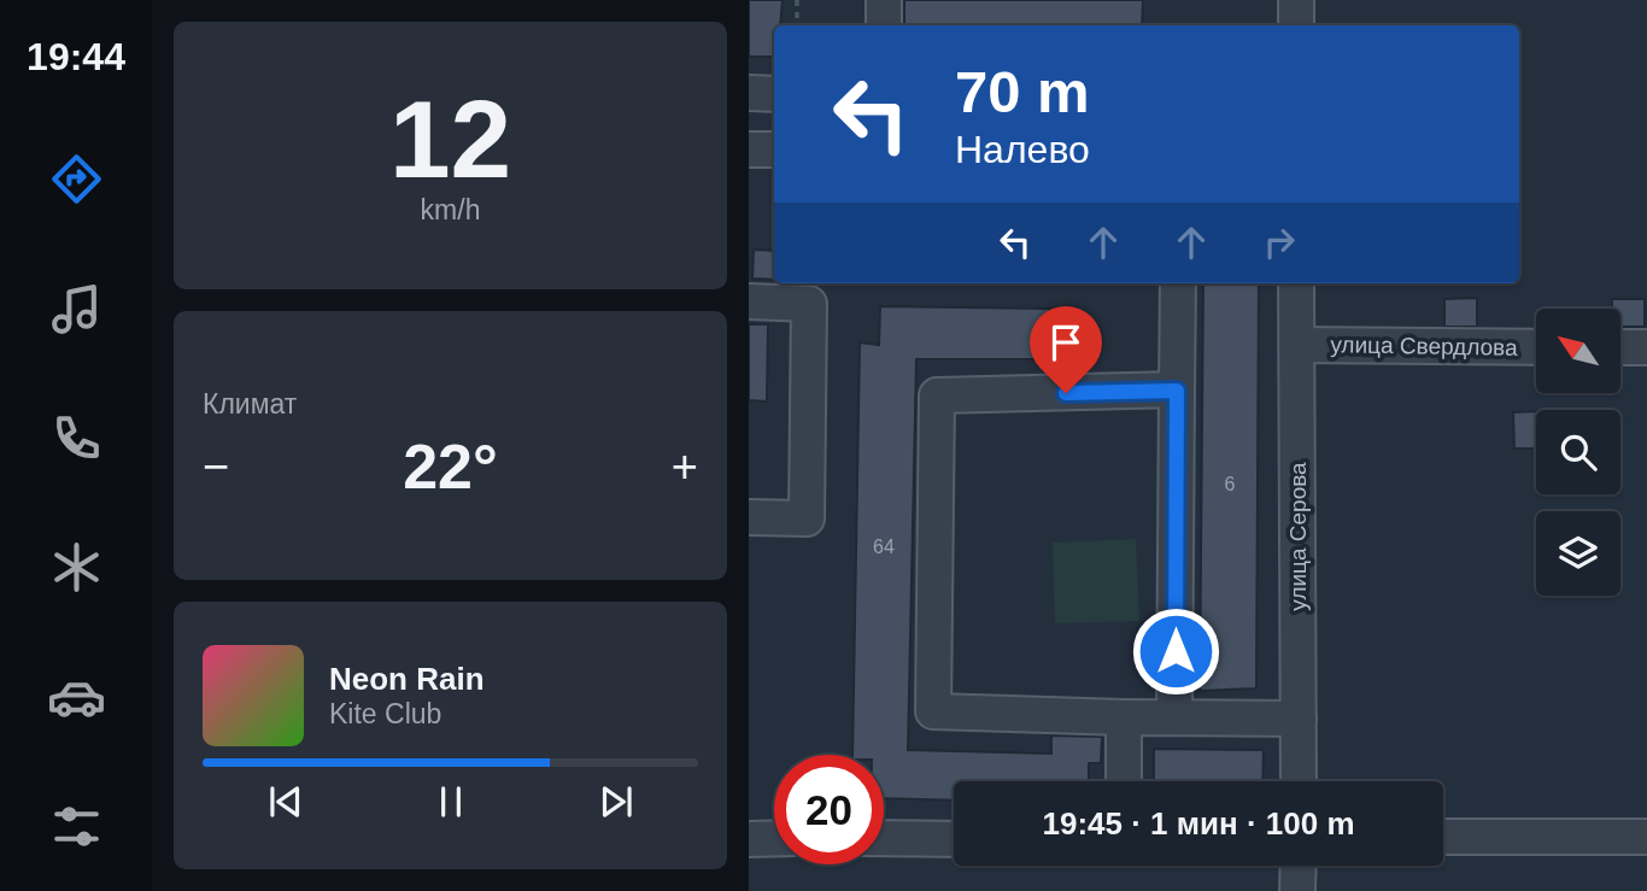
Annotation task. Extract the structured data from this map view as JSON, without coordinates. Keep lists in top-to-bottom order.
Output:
{
  "streets": {
    "street": ["улица Свердлова", "улица Серова"]
  },
  "crossings": [
    ["улица Свердлова", "улица Серова"]
  ],
  "house_numbers": ["6", "64"],
  "north": "top left",
  "page": {
    "tabs": "19:44",
    "tile": [
      ["12", "km/h"],
      "Климат"
    ],
    "turn": ["70 m", "Налево"],
    "heat": ["−", "22°", "+"],
    "song": ["Neon Rain", "Kite Club"],
    "limit": "20",
    "trip": "19:45 · 1 мин · 100 m"
  }
}
